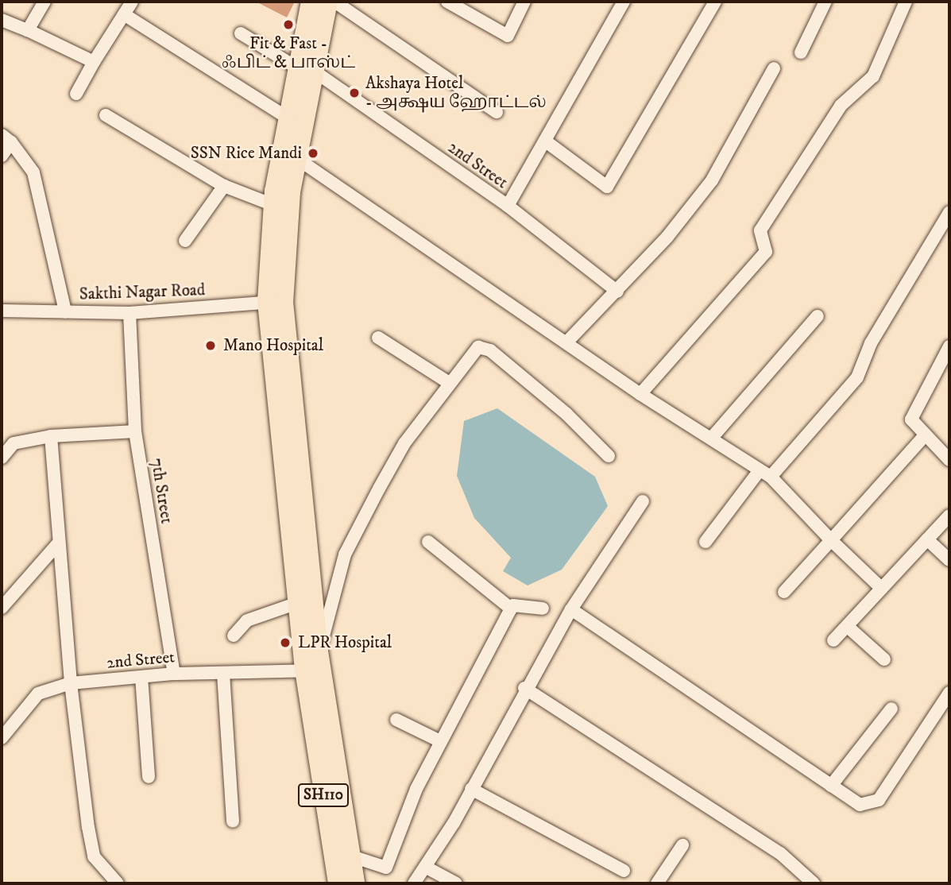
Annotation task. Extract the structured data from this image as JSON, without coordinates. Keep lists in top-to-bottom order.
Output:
{
  "streets": {
    "main road": ["SH110"],
    "street": ["2nd Street", "Sakthi Nagar Road", "7th Street"]
  },
  "crossings": [
    ["2nd Street", "7th Street"],
    ["2nd Street", "SH110"],
    ["Sakthi Nagar Road", "7th Street"],
    ["Sakthi Nagar Road", "SH110"]
  ],
  "places": [
    "Fit & Fast - ஃபிட் & பாஸ்ட்",
    "Akshaya Hotel - அக்ஷய ஹோட்டல்",
    "SSN Rice Mandi",
    "Mano Hospital",
    "LPR Hospital"
  ]
}
